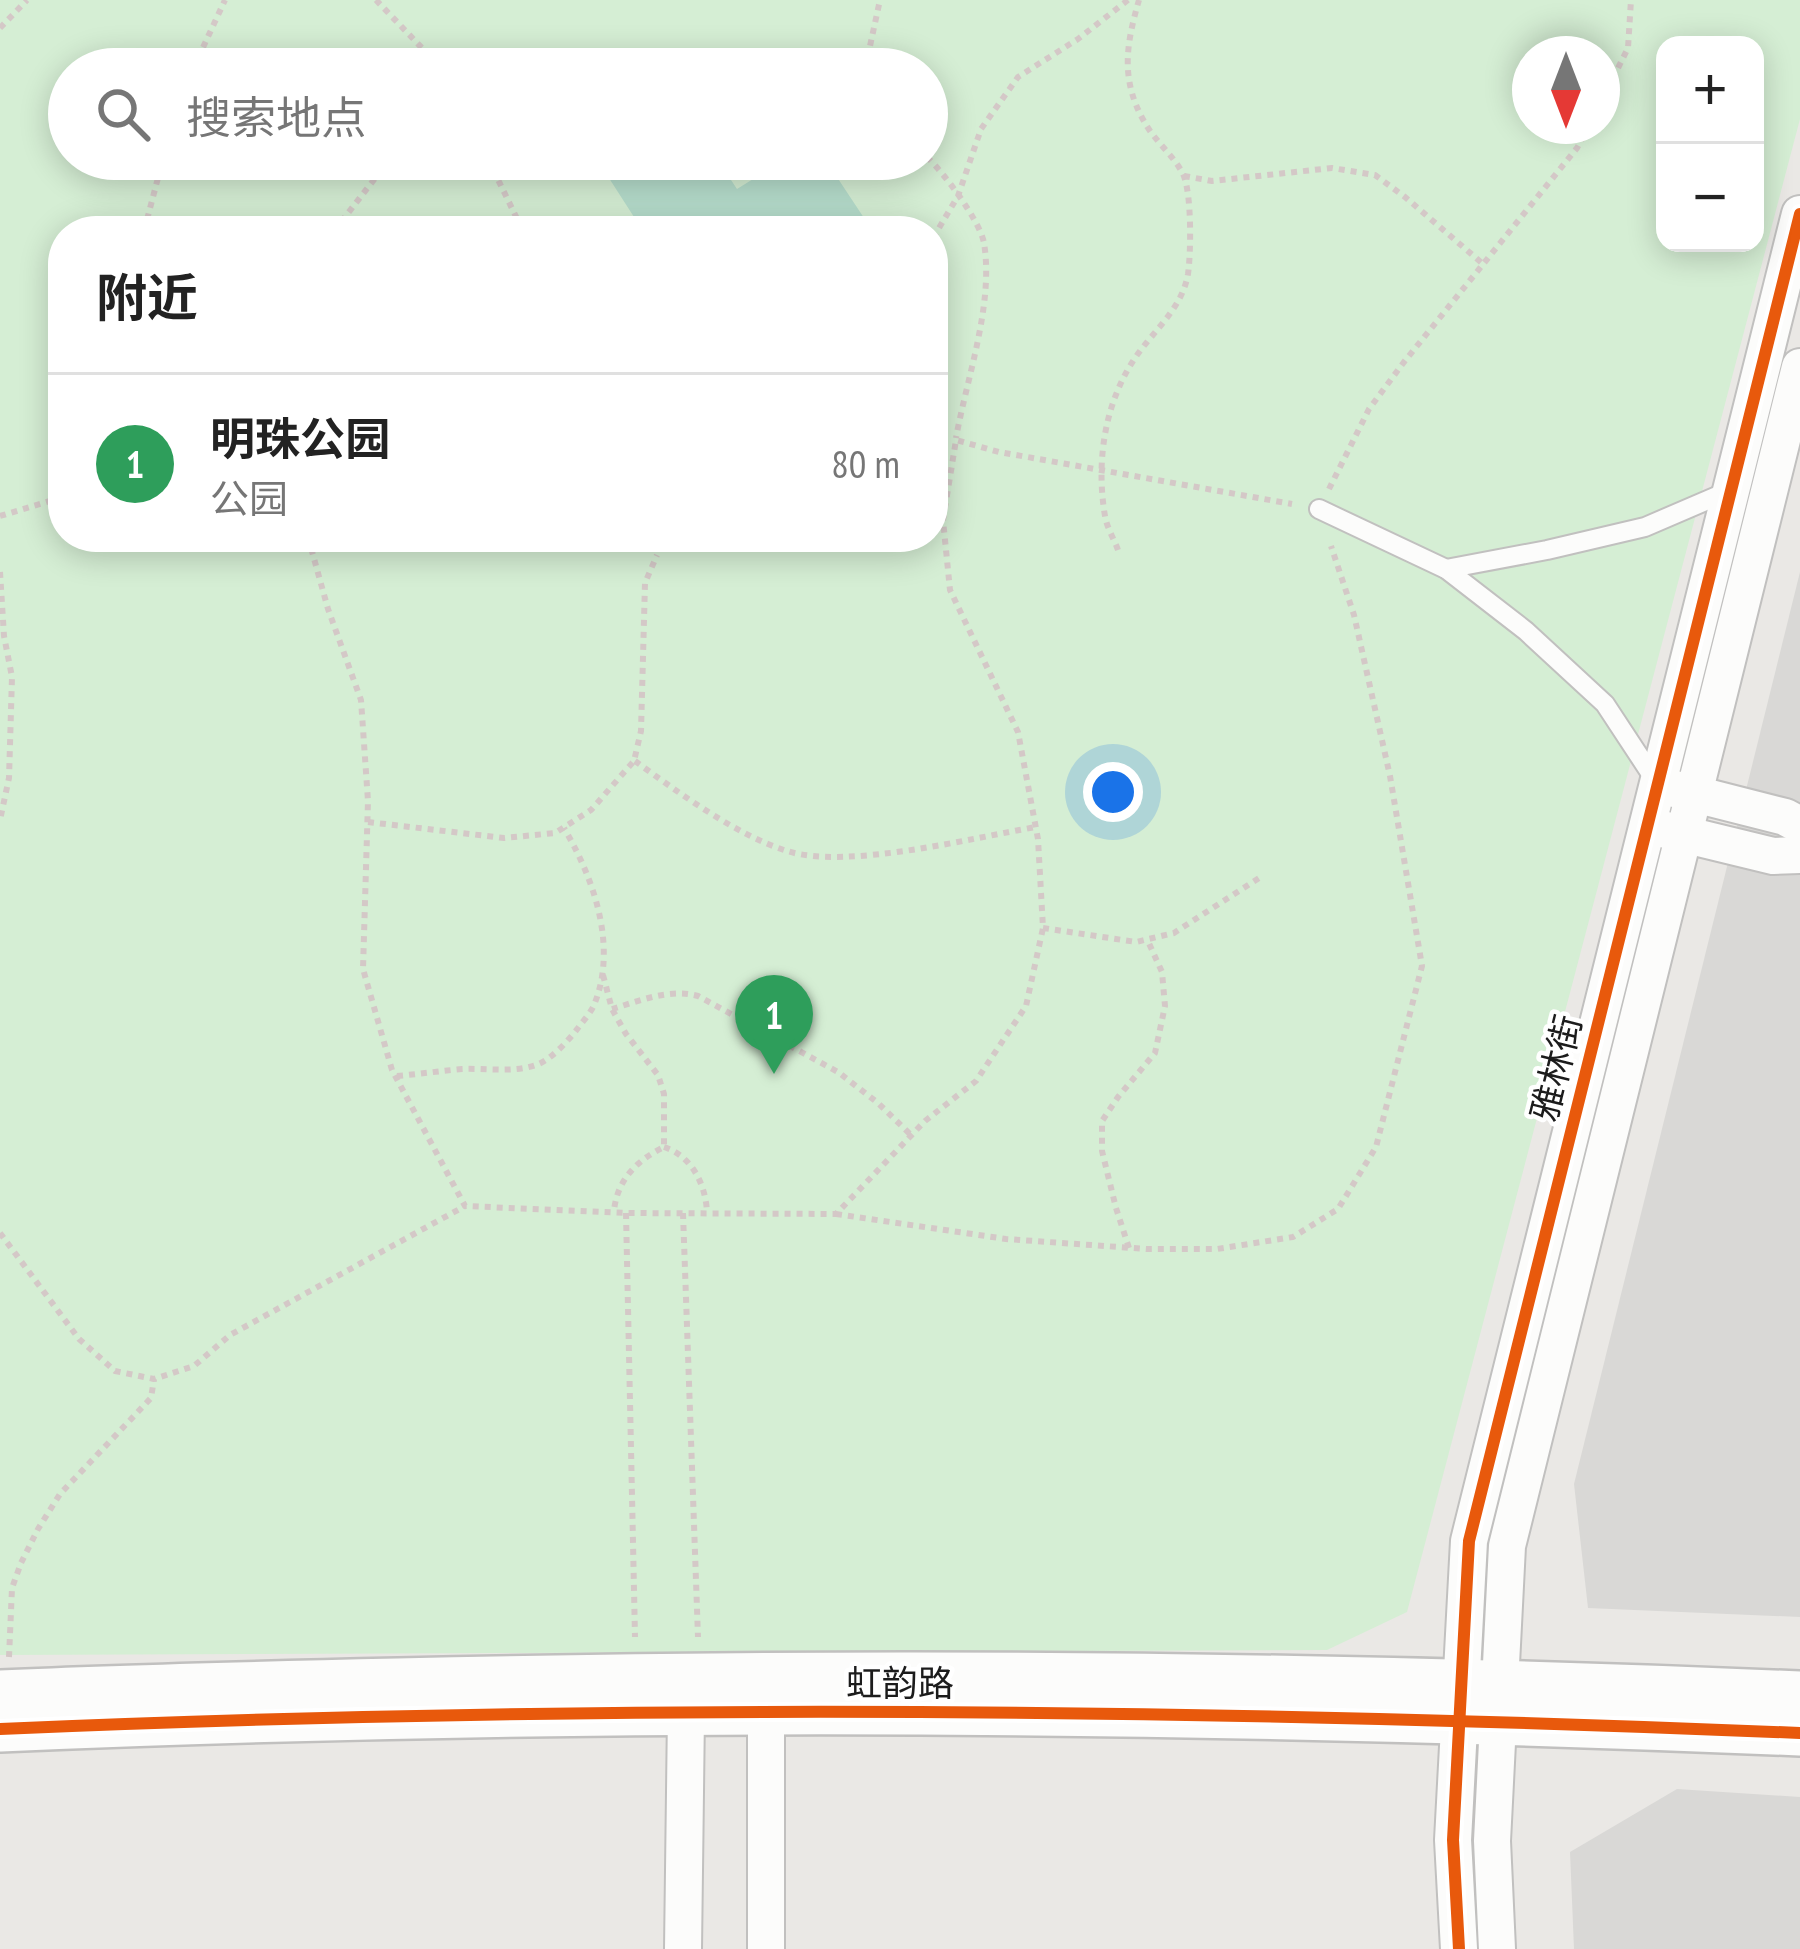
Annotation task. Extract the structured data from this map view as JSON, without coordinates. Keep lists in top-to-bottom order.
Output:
{
  "streets": {
    "street": ["雅林街", "虹韵路"]
  },
  "crossings": [
    ["雅林街", "虹韵路"]
  ],
  "north": "bottom",
  "page": {
    "map_buttons": ["+", "−"],
    "search": "搜索地点",
    "heading": "附近",
    "list": [
      {
        "mark": "1",
        "name": "明珠公园",
        "note": "公园",
        "value": "80 m"
      }
    ],
    "pins": "1"
  }
}
